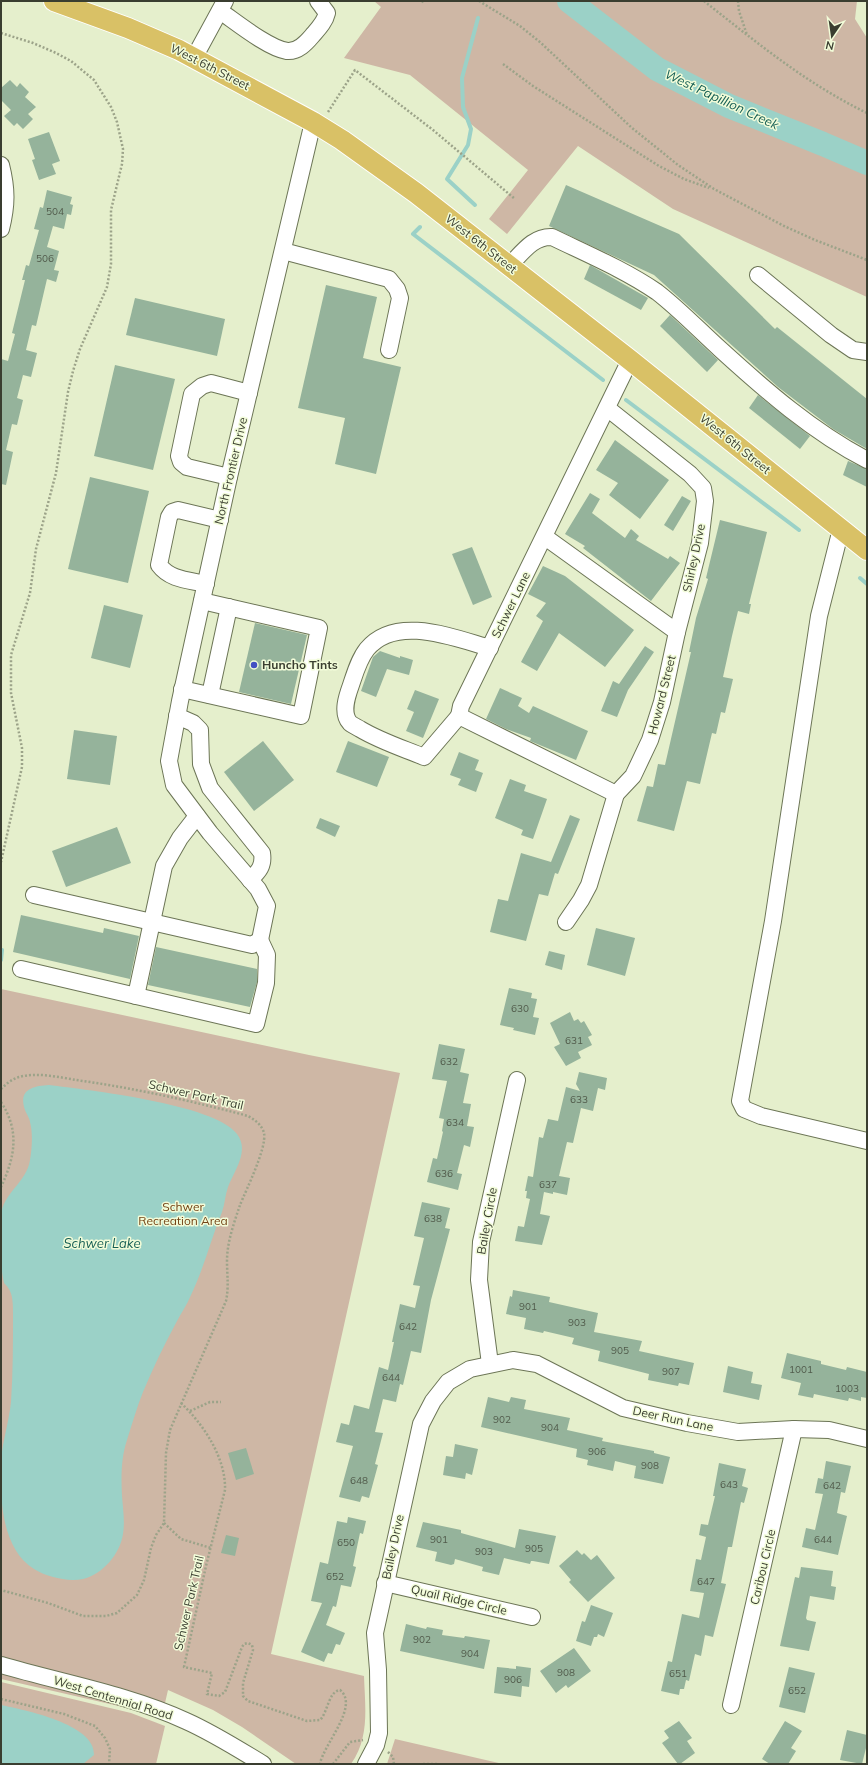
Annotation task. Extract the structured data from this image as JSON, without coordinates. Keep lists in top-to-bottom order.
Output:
{
  "streets": {
    "main road": ["West 6th Street"],
    "street": [
      "North Frontier Drive",
      "Shirley Drive",
      "Schwer Lane",
      "Howard Street",
      "Bailey Circle",
      "Deer Run Lane",
      "Bailey Drive",
      "Caribou Circle",
      "Quail Ridge Circle",
      "West Centennial Road"
    ],
    "path": ["Schwer Park Trail"]
  },
  "crossings": [
    ["West 6th Street", "North Frontier Drive"],
    ["West 6th Street", "Schwer Lane"],
    ["Shirley Drive", "Schwer Lane"],
    ["Shirley Drive", "Howard Street"],
    ["Bailey Circle", "Deer Run Lane"],
    ["Bailey Circle", "Bailey Drive"],
    ["Deer Run Lane", "Bailey Drive"],
    ["Deer Run Lane", "Caribou Circle"],
    ["Bailey Drive", "Quail Ridge Circle"]
  ],
  "water": ["West Papillion Creek", "Schwer Lake"],
  "parks": ["Schwer Recreation Area"],
  "places": ["Huncho Tints"],
  "house_numbers": [
    "504",
    "506",
    "630",
    "631",
    "632",
    "633",
    "634",
    "636",
    "637",
    "638",
    "901",
    "903",
    "642",
    "905",
    "1001",
    "907",
    "644",
    "1003",
    "902",
    "904",
    "906",
    "908",
    "648",
    "643",
    "642",
    "901",
    "644",
    "650",
    "905",
    "903",
    "652",
    "647",
    "902",
    "904",
    "908",
    "651",
    "906",
    "652"
  ],
  "north": "bottom"
}
